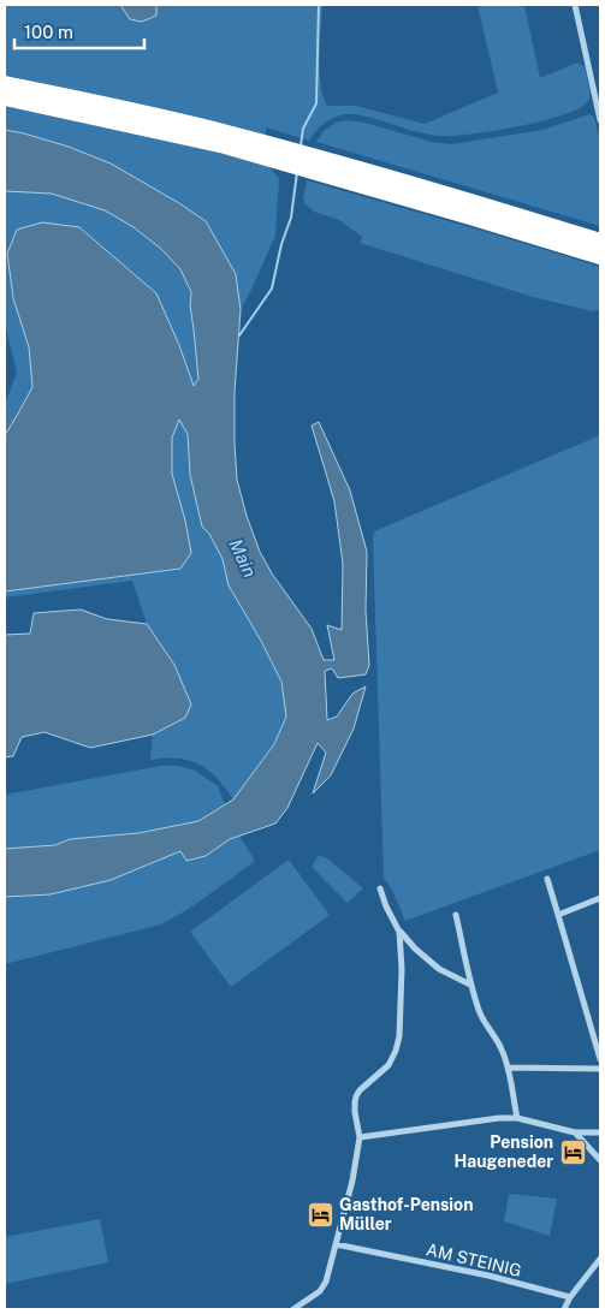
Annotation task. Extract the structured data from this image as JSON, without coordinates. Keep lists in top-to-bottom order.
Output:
{
  "streets": {
    "street": ["AM STEINIG"]
  },
  "water": ["Main"],
  "places": {
    "hotel": ["Pension Haugeneder", "Gasthof-Pension Müller"]
  },
  "scale_bar": "100 m"
}
